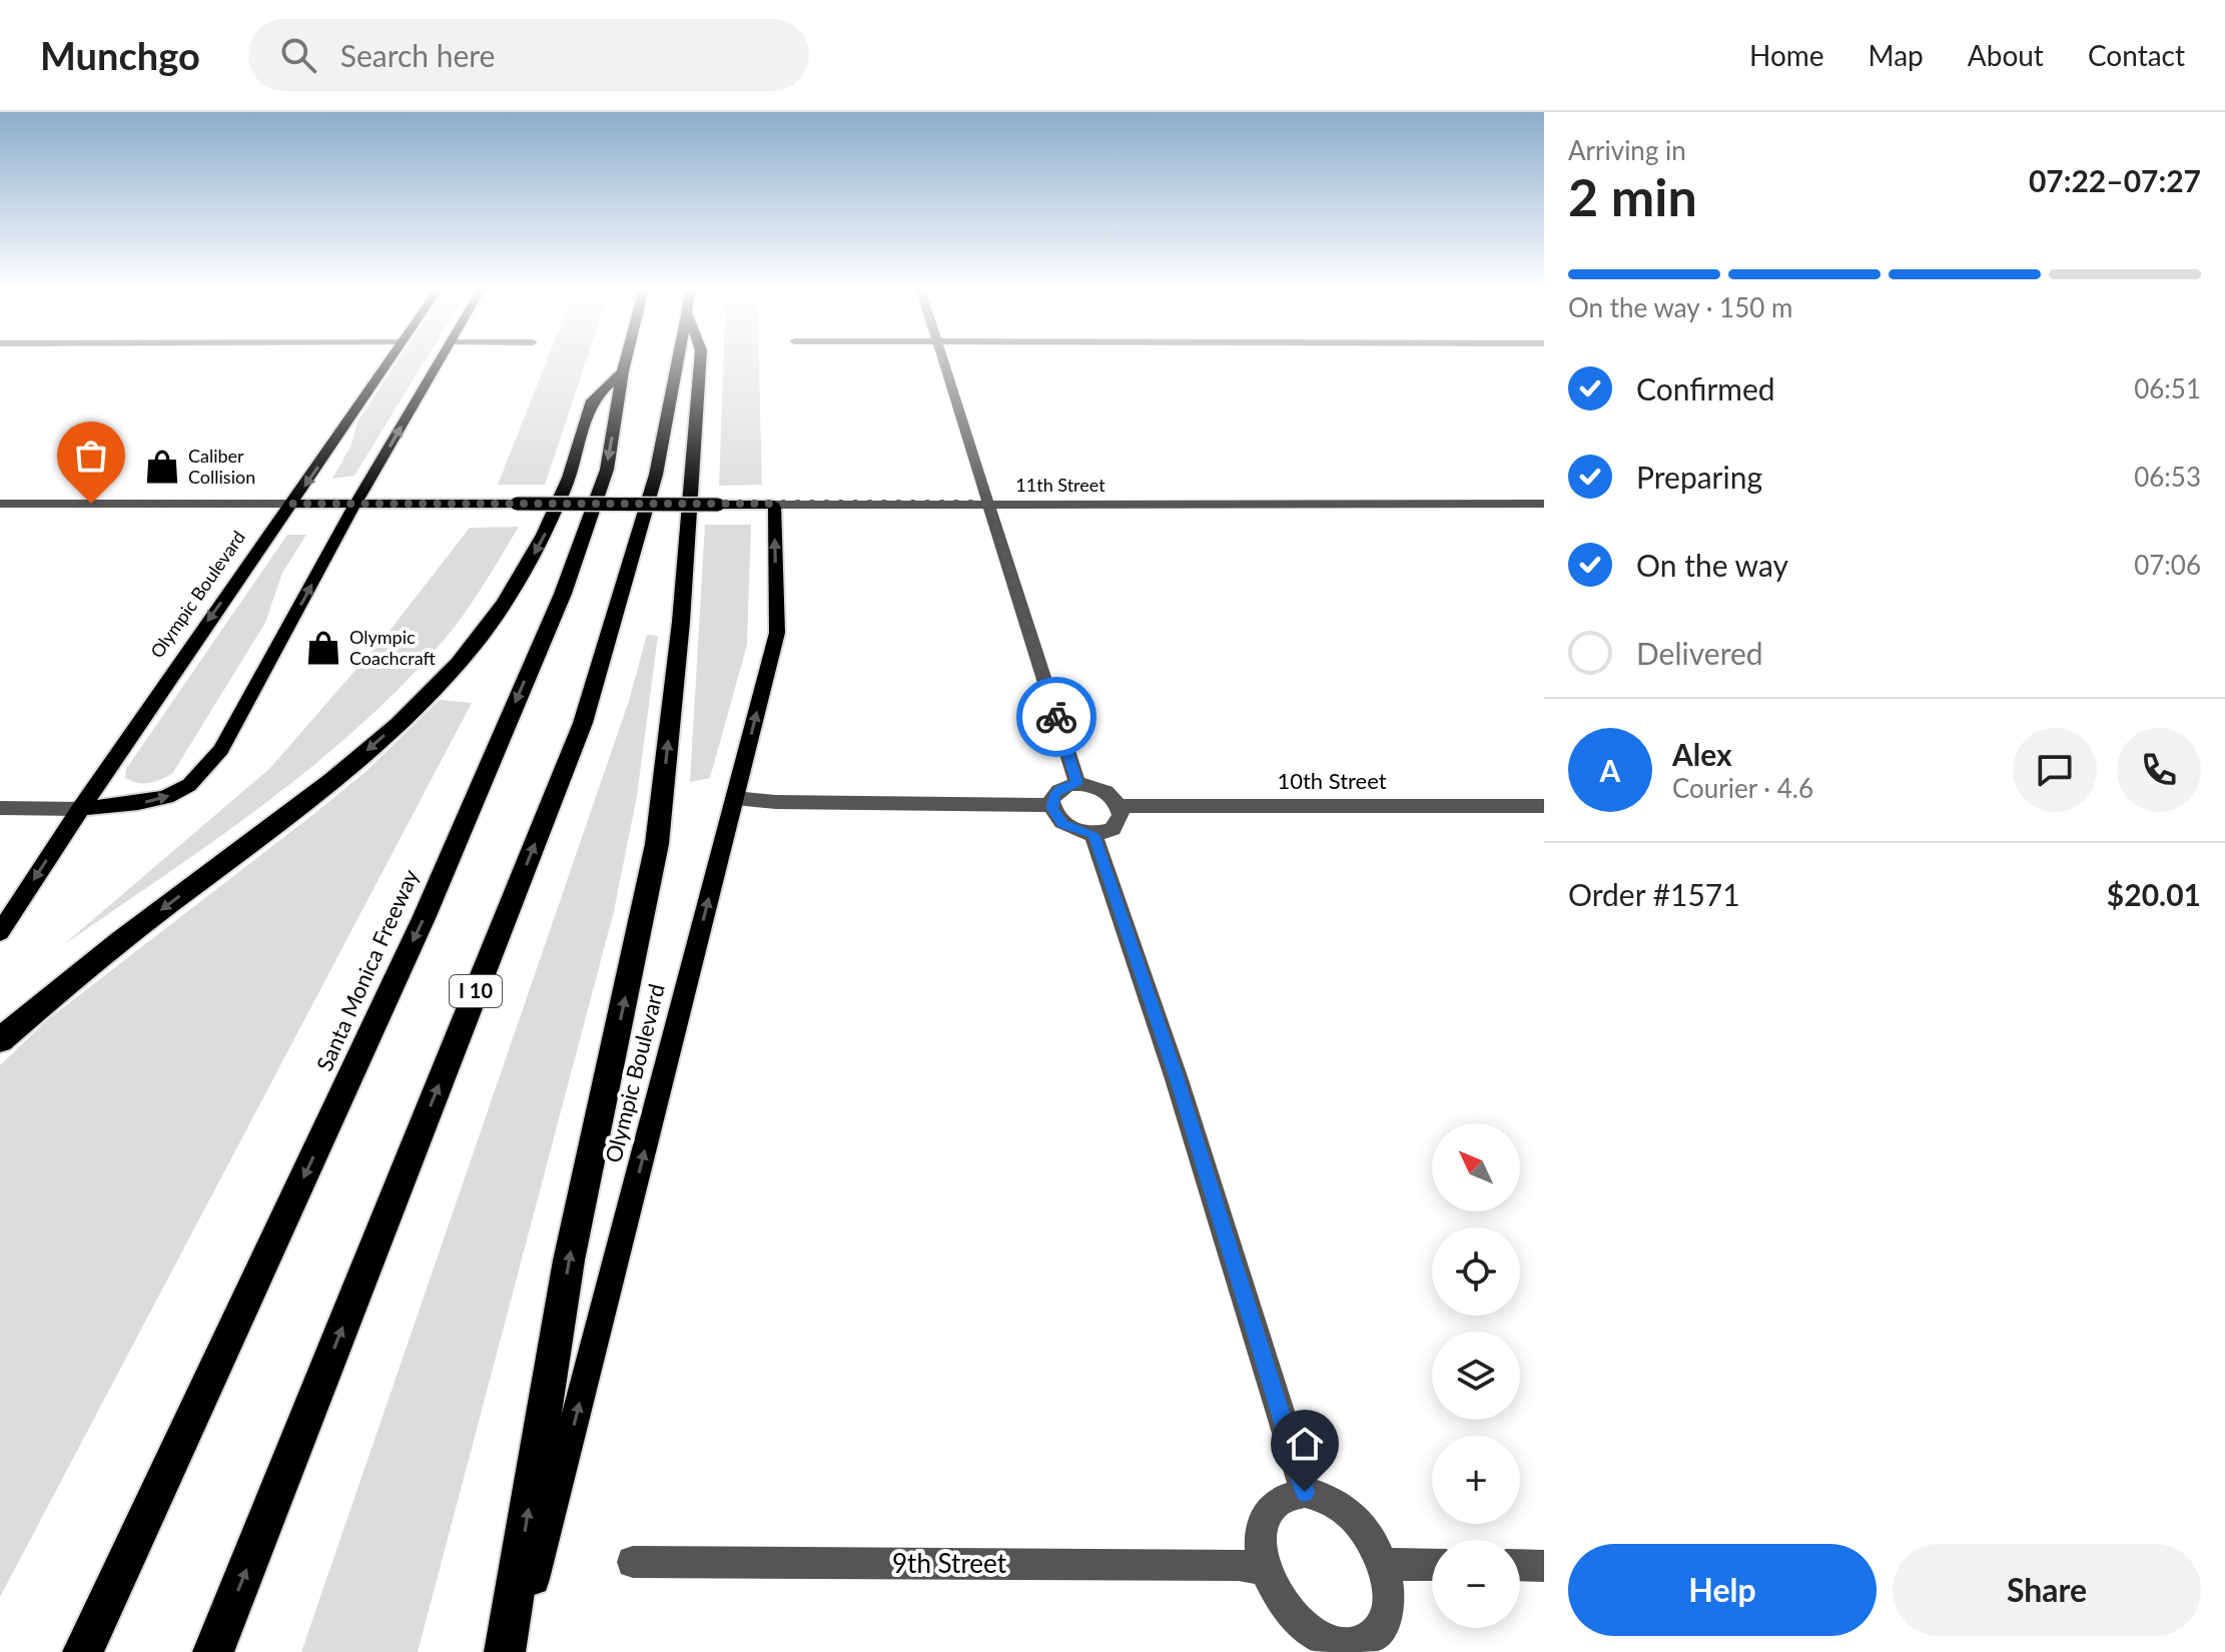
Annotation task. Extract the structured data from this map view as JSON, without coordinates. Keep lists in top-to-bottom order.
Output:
{
  "streets": {
    "highway": ["Santa Monica Freeway", "I 10"],
    "main road": ["11th Street", "Olympic Boulevard"],
    "street": ["10th Street", "9th Street"]
  },
  "crossings": [
    ["11th Street", "Olympic Boulevard"]
  ],
  "places": {
    "shop": ["Caliber Collision", "Olympic Coachcraft"]
  },
  "north": "top left",
  "page": {
    "header": "Munchgo",
    "search": "Search here",
    "nav": [
      "Home",
      "Map",
      "About",
      "Contact"
    ],
    "heading": ["2 min", "Arriving in", "07:22–07:27"],
    "panel": [
      "Alex",
      "Courier · 4.6",
      "Order #1571",
      "$20.01"
    ],
    "bar": "On the way · 150 m",
    "list": [
      ["Confirmed", "06:51"],
      ["Preparing", "06:53"],
      ["On the way", "07:06"],
      "Delivered"
    ],
    "round": "A",
    "map_buttons": ["+", "−"],
    "buttons": ["Help", "Share"]
  }
}
